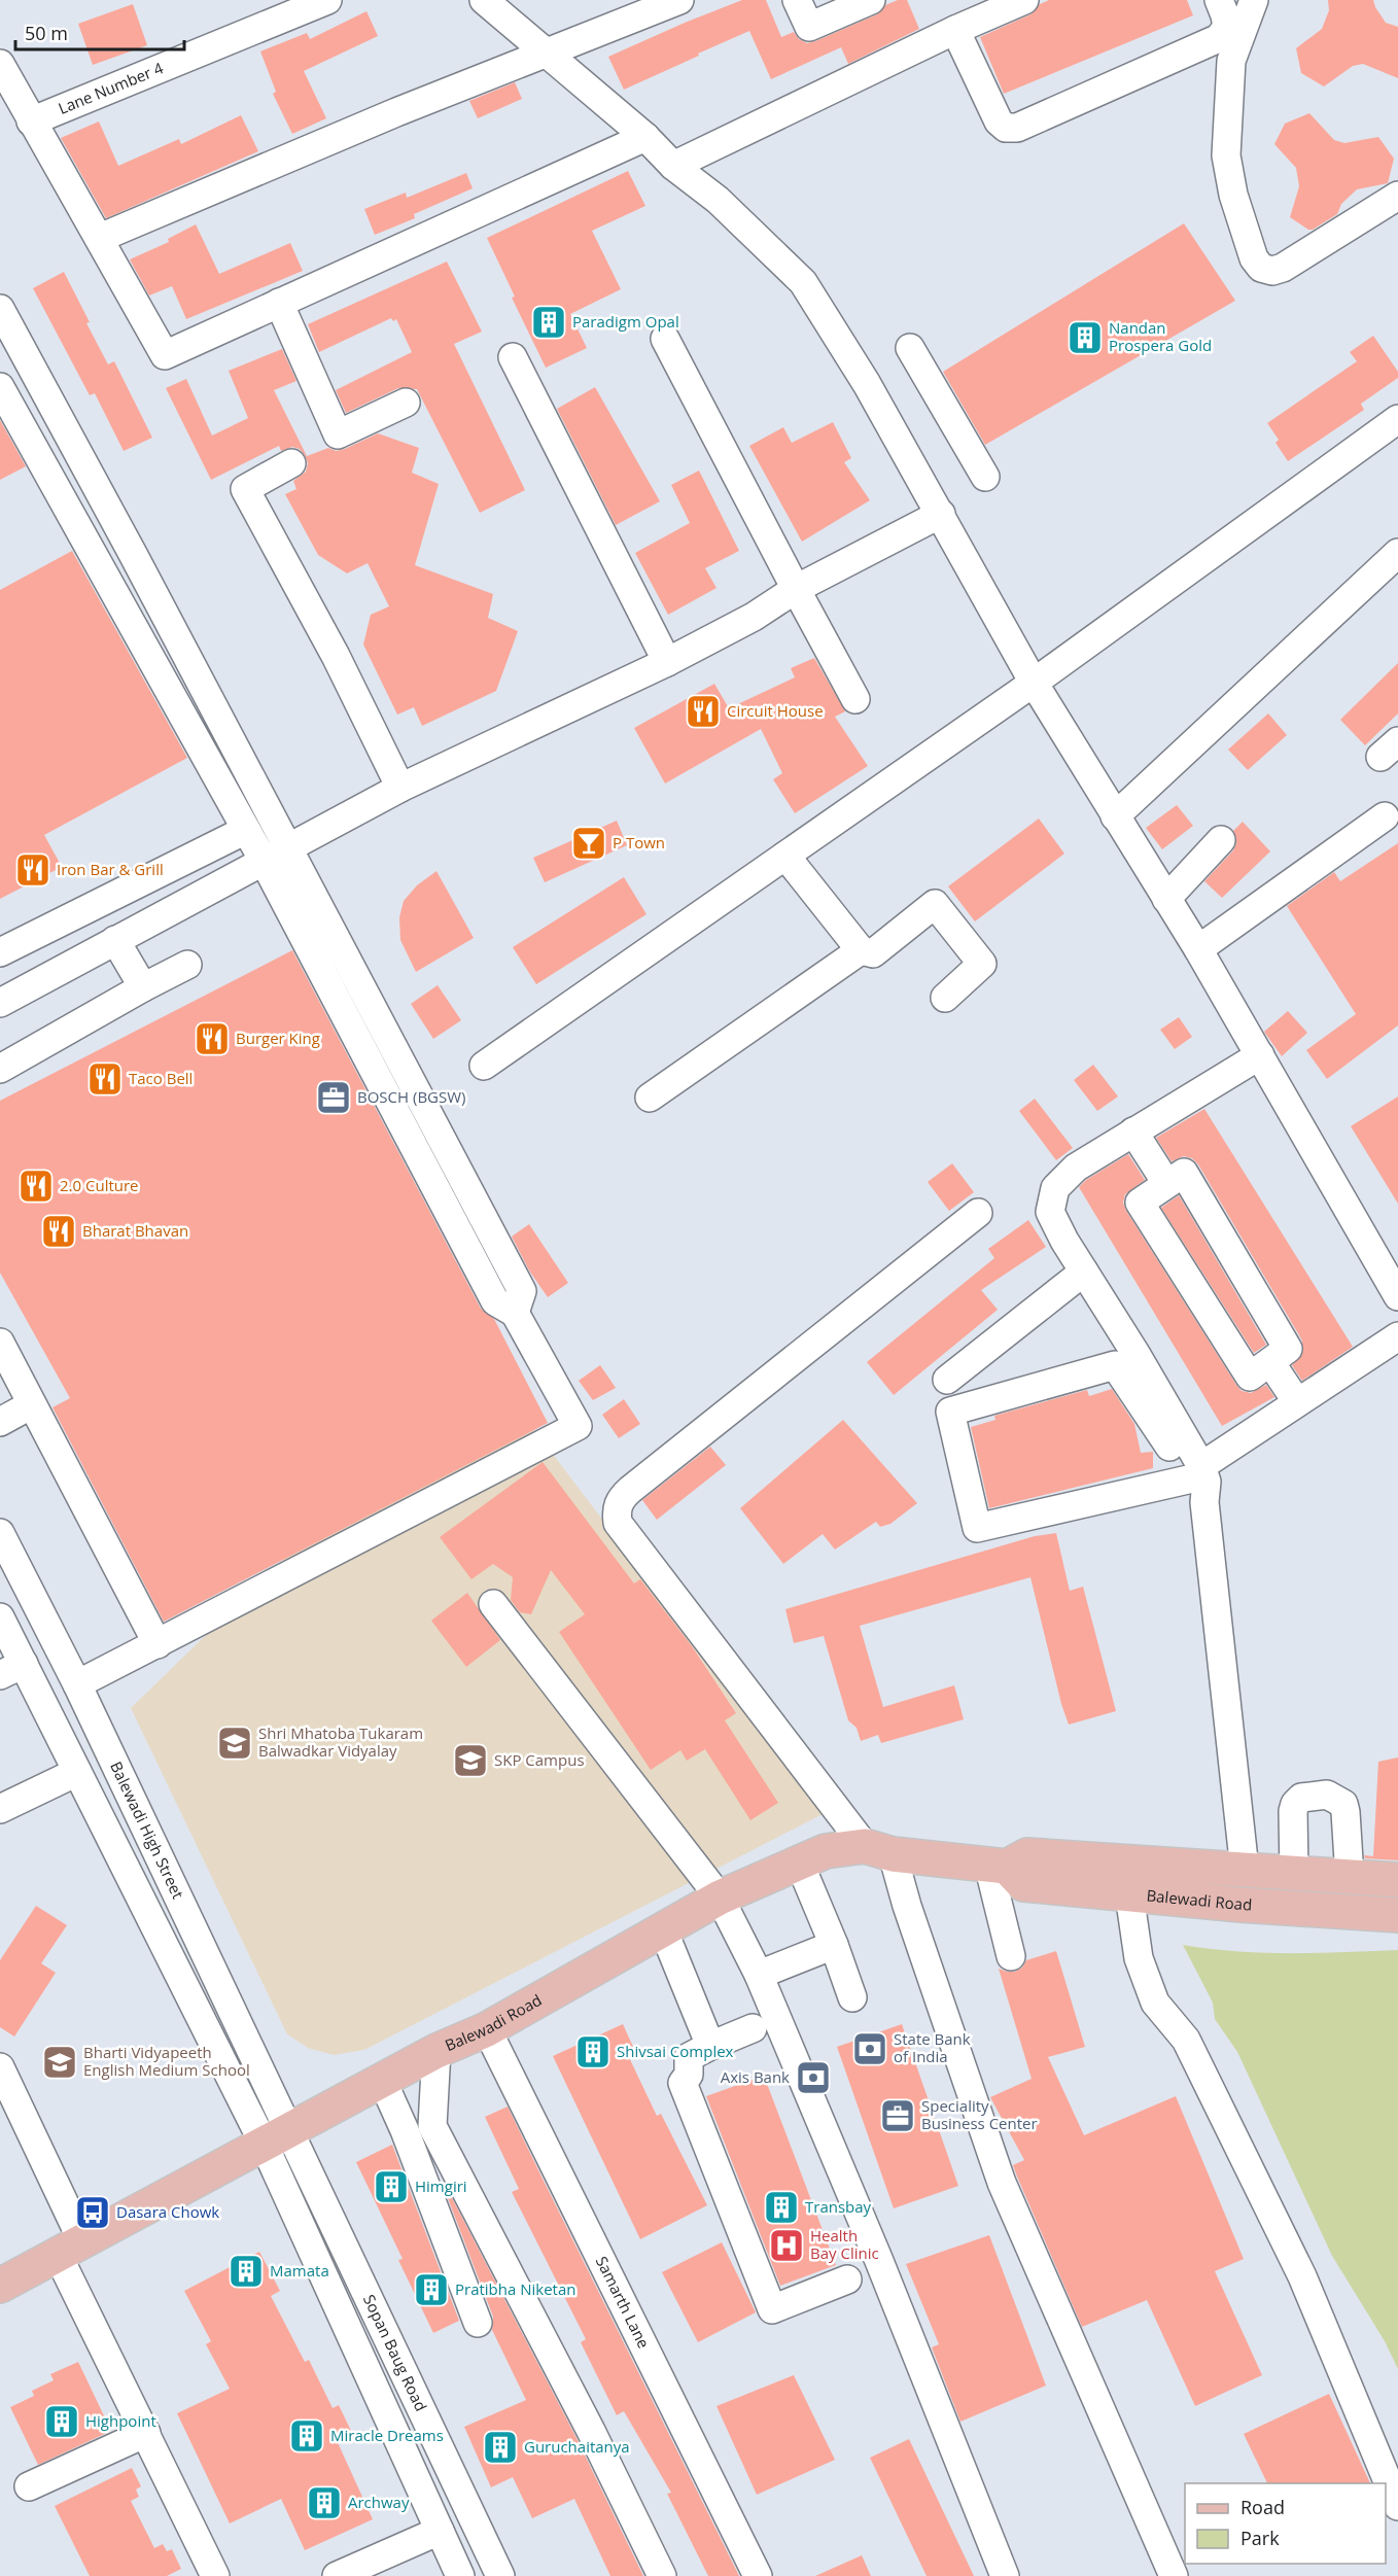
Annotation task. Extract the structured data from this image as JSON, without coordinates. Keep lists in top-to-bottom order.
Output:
{
  "streets": {
    "main road": ["Balewadi Road"],
    "street": [
      "Lane Number 4",
      "Balewadi High Street",
      "Samarth Lane",
      "Sopan Baug Road"
    ]
  },
  "crossings": [
    ["Balewadi High Street", "Balewadi Road"],
    ["Balewadi High Street", "Sopan Baug Road"],
    ["Balewadi Road", "Samarth Lane"],
    ["Balewadi Road", "Sopan Baug Road"]
  ],
  "places": {
    "building": [
      "Paradigm Opal",
      "Nandan Prospera Gold",
      "Shivsai Complex",
      "Himgiri",
      "Transbay",
      "Mamata",
      "Pratibha Niketan",
      "Highpoint",
      "Miracle Dreams",
      "Guruchaitanya",
      "Archway"
    ],
    "restaurant": [
      "Circuit House",
      "Iron Bar & Grill",
      "Burger King",
      "Taco Bell",
      "2.0 Culture",
      "Bharat Bhavan"
    ],
    "bar": ["P Town"],
    "office": ["BOSCH (BGSW)", "Speciality Business Center"],
    "school or university": ["Shri Mhatoba Tukaram Balwadkar Vidyalay", "SKP Campus", "Bharti Vidyapeeth English Medium School"],
    "bank": ["State Bank of India", "Axis Bank"],
    "bus stop": ["Dasara Chowk"],
    "hospital": ["Health Bay Clinic"]
  },
  "legend": ["Road", "Park"],
  "scale_bar": "50 m"
}
